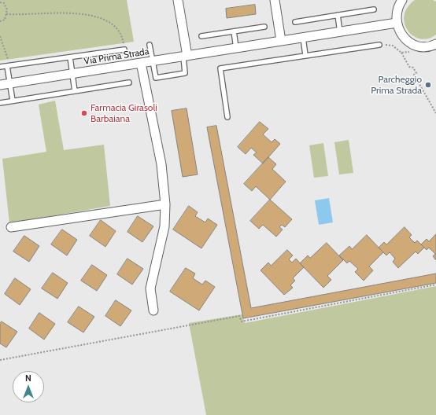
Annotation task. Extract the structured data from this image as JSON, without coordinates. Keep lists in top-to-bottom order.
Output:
{
  "streets": {
    "street": ["Via Prima Strada"]
  },
  "places": ["Parcheggio Prima Strada", "Farmacia Girasoli Barbaiana"],
  "north": "top"
}
